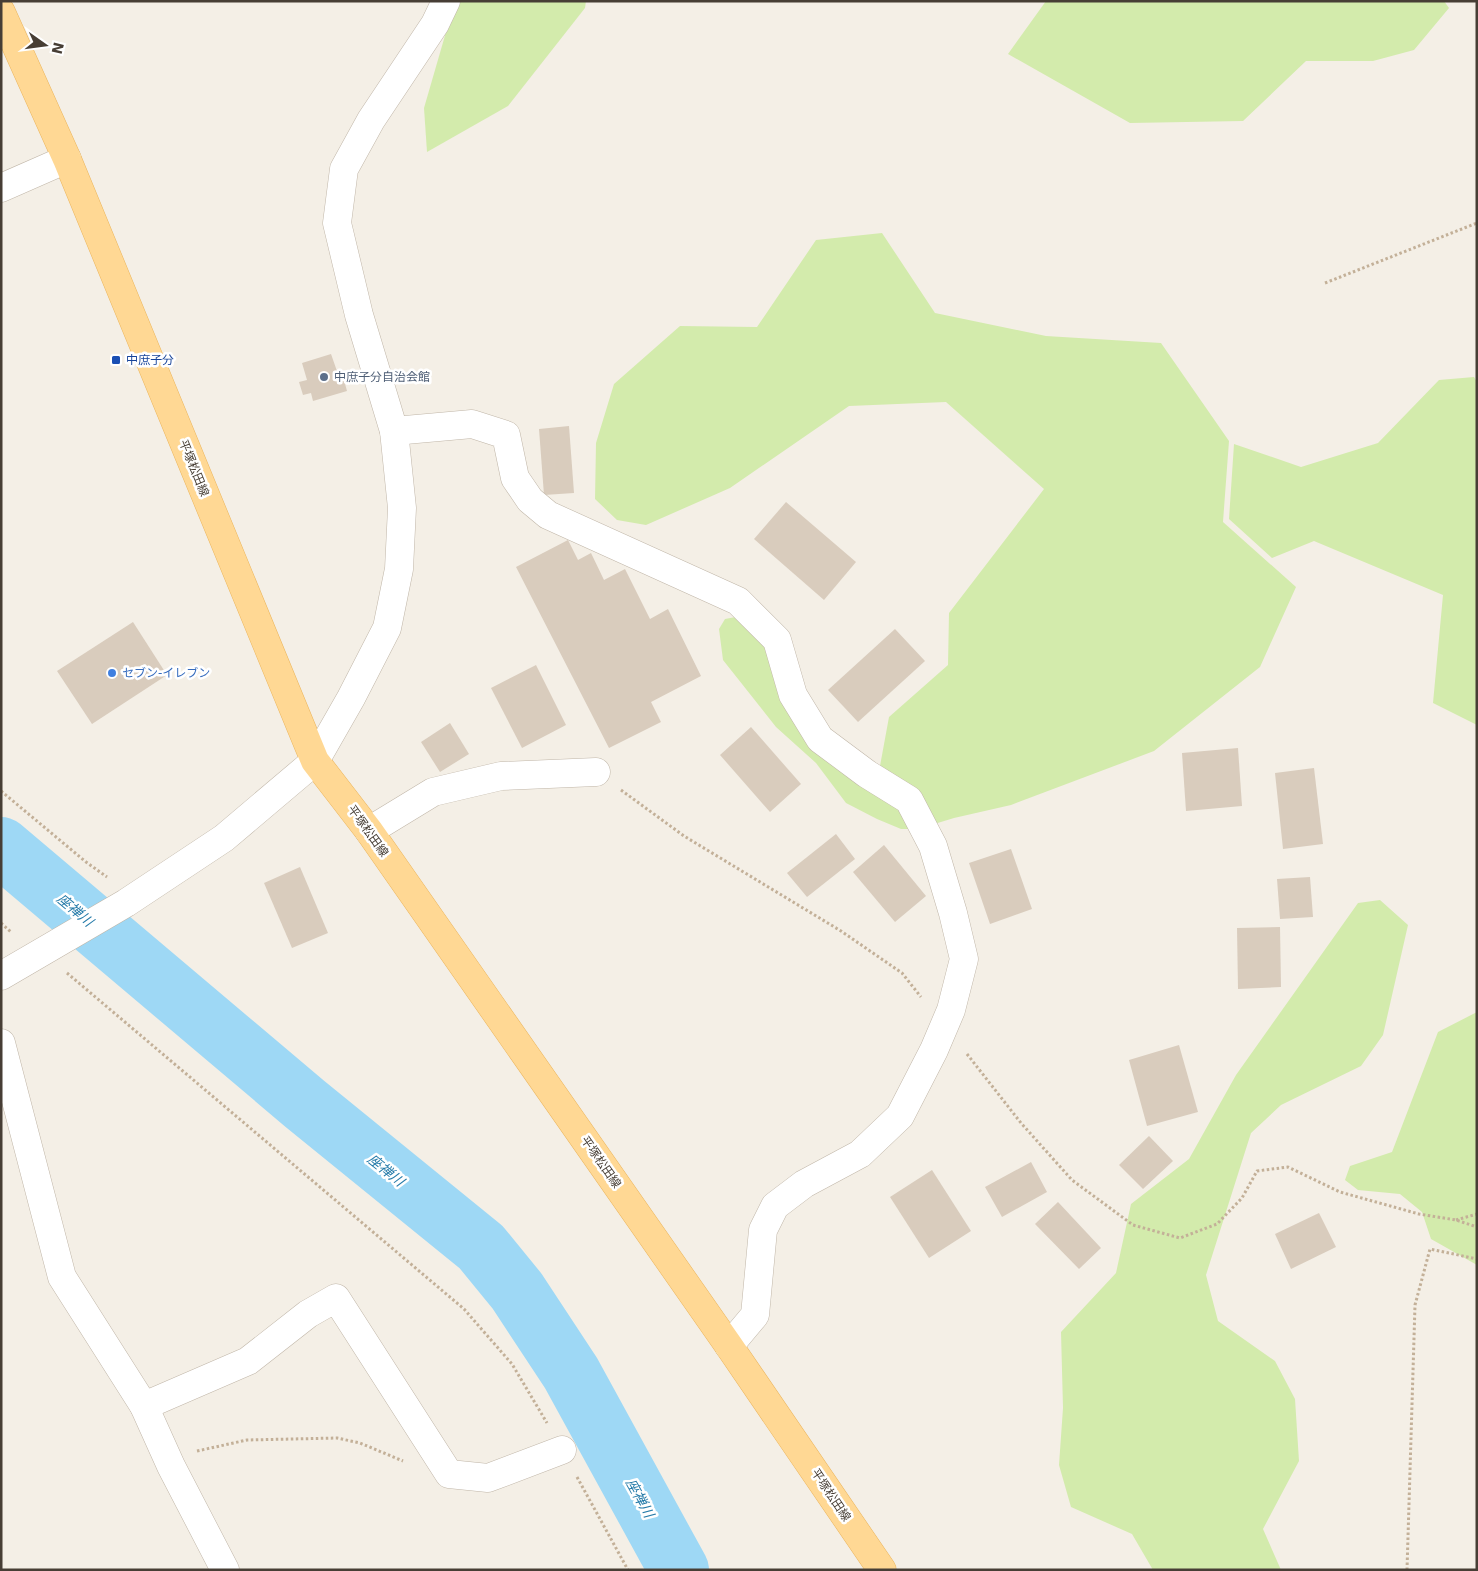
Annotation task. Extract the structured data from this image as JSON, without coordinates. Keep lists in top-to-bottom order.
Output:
{
  "streets": {
    "main road": ["平塚松田線"]
  },
  "water": ["座禅川"],
  "places": {
    "transit": ["中庶子分"],
    "other": ["中庶子分自治会館", "セブン-イレブン"]
  },
  "north": "right"
}
